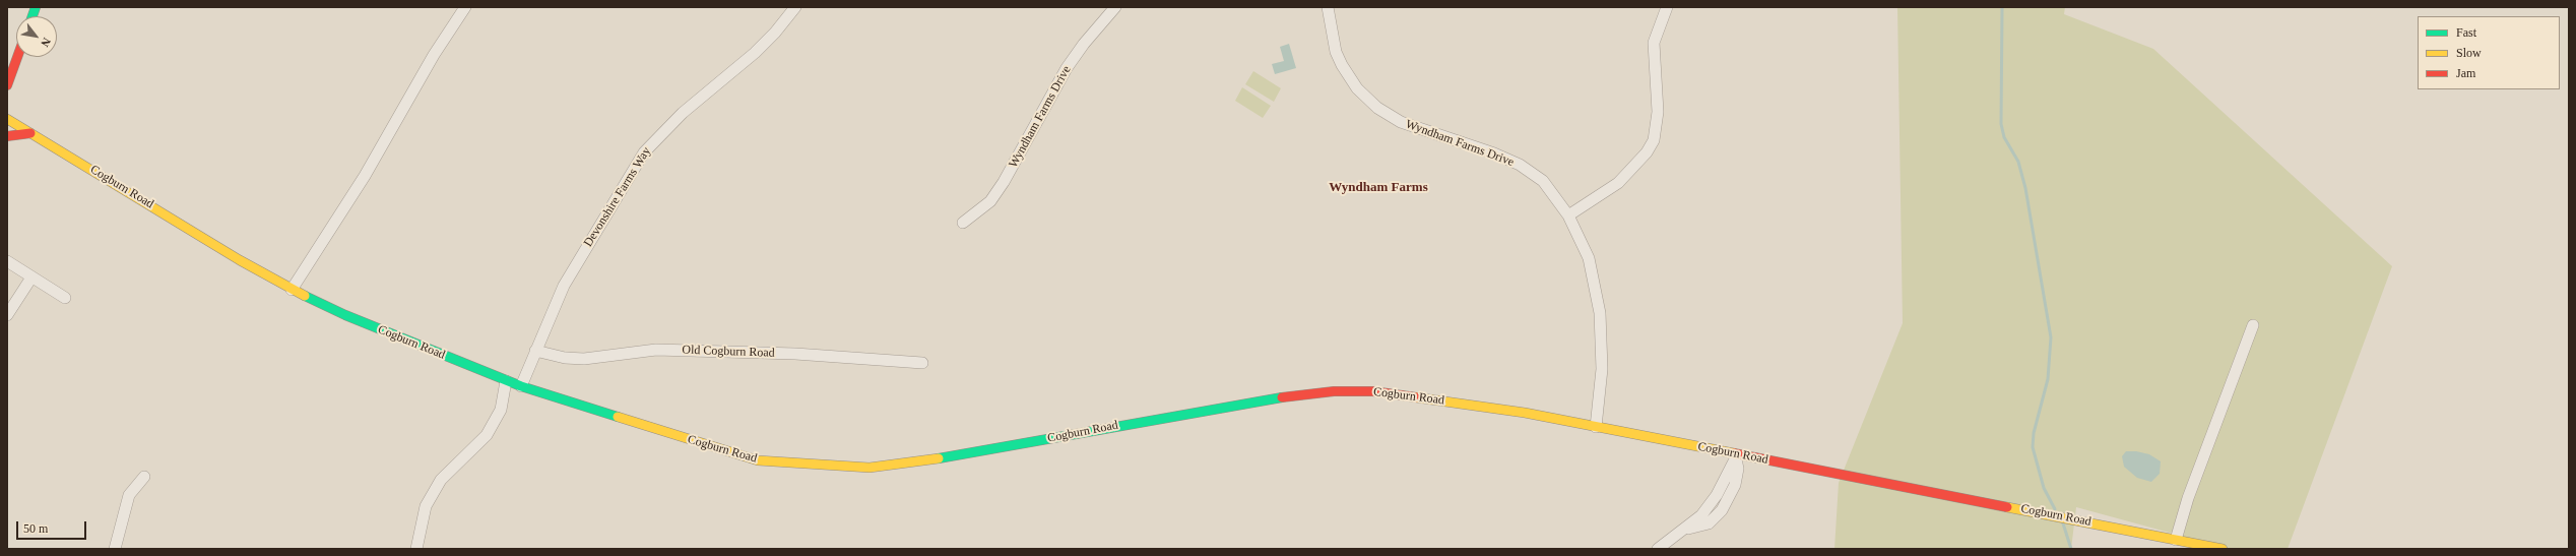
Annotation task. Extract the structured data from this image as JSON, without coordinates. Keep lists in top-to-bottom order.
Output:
{
  "streets": {
    "street": [
      "Wyndham Farms Drive",
      "Cogburn Road",
      "Devonshire Farms Way",
      "Old Cogburn Road"
    ]
  },
  "crossings": [
    ["Wyndham Farms Drive", "Cogburn Road"],
    ["Cogburn Road", "Devonshire Farms Way"],
    ["Devonshire Farms Way", "Old Cogburn Road"]
  ],
  "districts": ["Wyndham Farms"],
  "legend": ["Fast", "Slow", "Jam"],
  "scale_bar": "50 m",
  "north": "bottom right"
}
